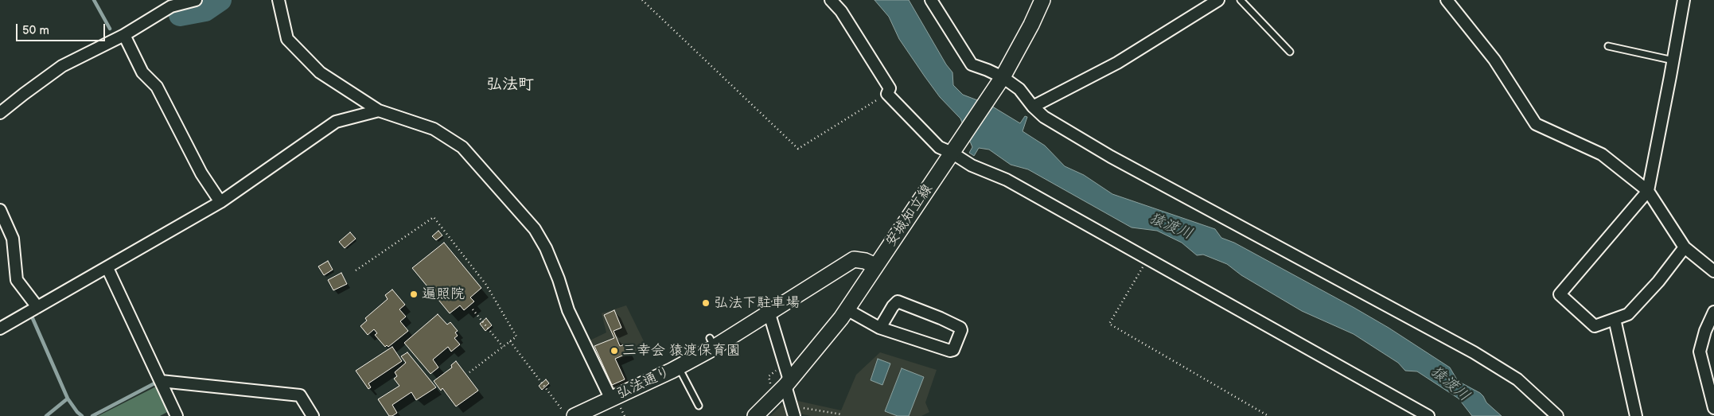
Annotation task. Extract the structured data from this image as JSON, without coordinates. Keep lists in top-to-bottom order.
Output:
{
  "streets": {
    "main road": ["安城知立線", "弘法通り"]
  },
  "crossings": [
    ["安城知立線", "弘法通り"]
  ],
  "districts": ["弘法町"],
  "water": ["猿渡川"],
  "places": ["遍照院", "弘法下駐車場", "三幸会 猿渡保育園"],
  "scale_bar": "50 m"
}
